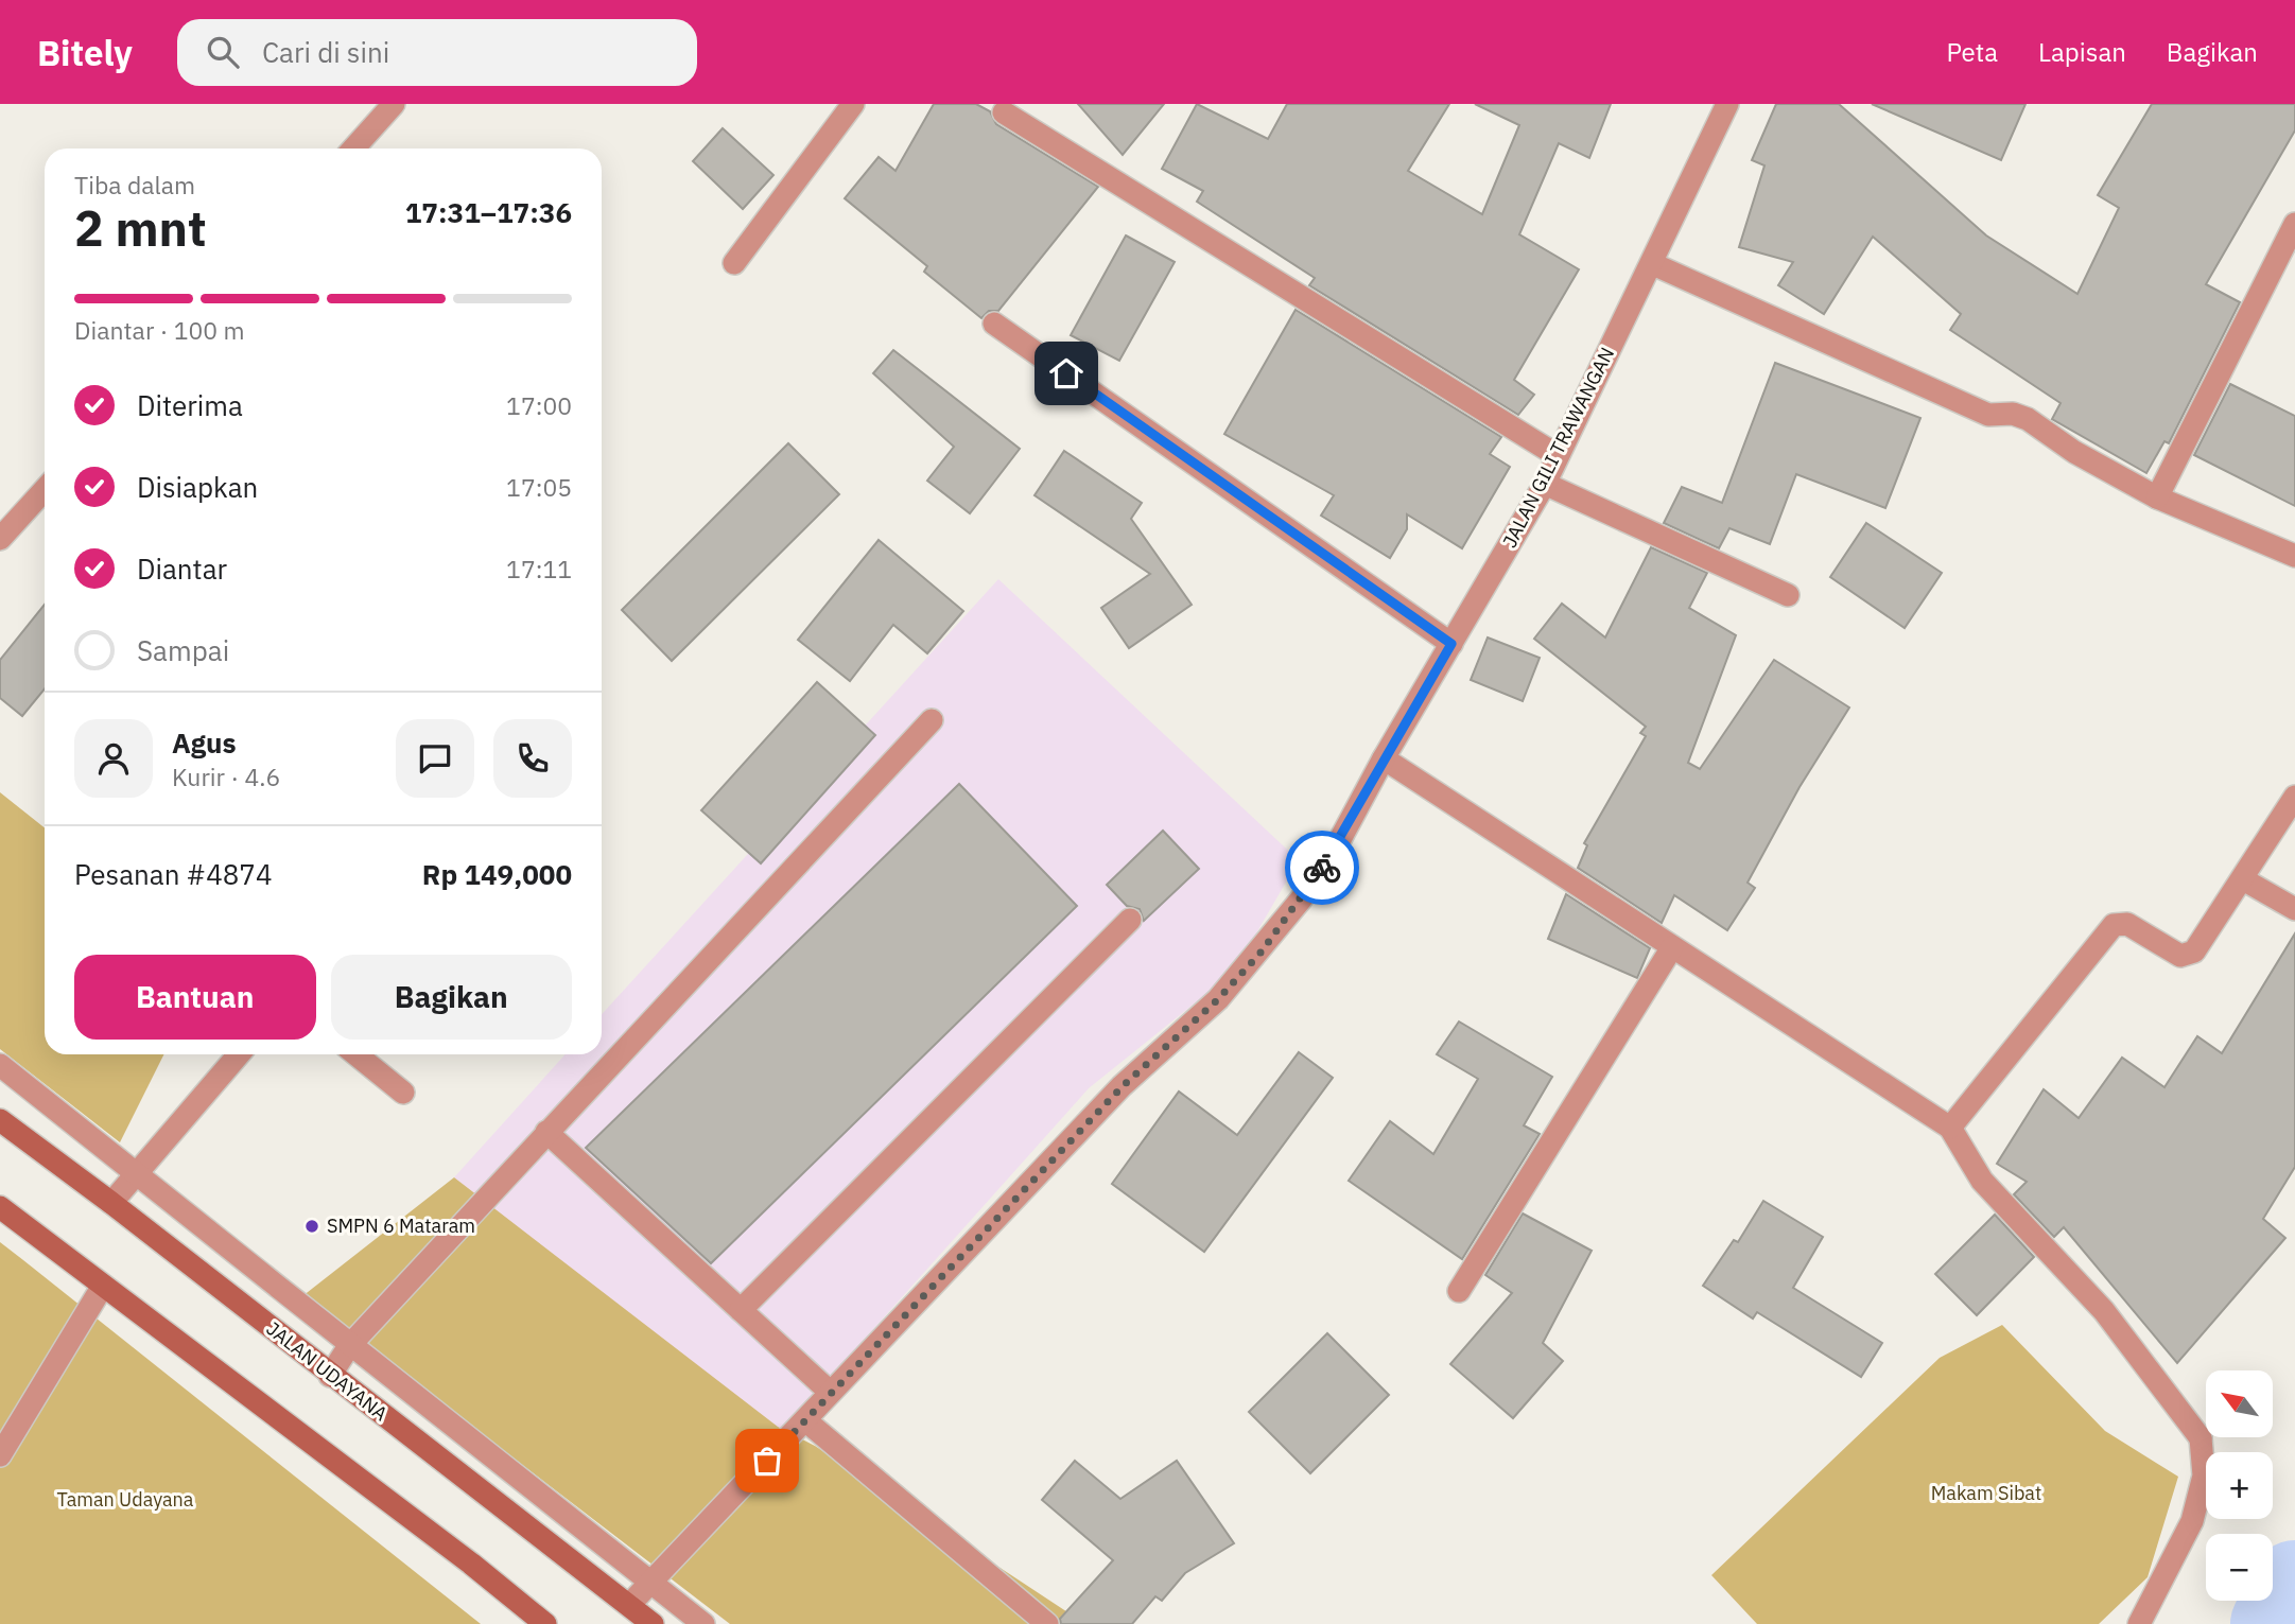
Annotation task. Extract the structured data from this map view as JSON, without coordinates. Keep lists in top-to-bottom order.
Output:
{
  "streets": {
    "main road": ["JALAN UDAYANA"],
    "street": ["JALAN GILI TRAWANGAN"]
  },
  "crossings": [
    ["JALAN GILI TRAWANGAN", "JALAN UDAYANA"]
  ],
  "parks": ["Makam Sibat", "Taman Udayana"],
  "places": ["SMPN 6 Mataram"],
  "north": "top left",
  "page": {
    "header": "Bitely",
    "search": "Cari di sini",
    "nav": ["Peta", "Lapisan", "Bagikan"],
    "heading": ["2 mnt", "Tiba dalam", "17:31–17:36"],
    "panel": [
      "Agus",
      "Kurir · 4.6",
      "Pesanan #4874",
      "Rp 149,000"
    ],
    "bar": "Diantar · 100 m",
    "list": [
      ["Diterima", "17:00"],
      ["Disiapkan", "17:05"],
      ["Diantar", "17:11"],
      "Sampai"
    ],
    "buttons": ["Bantuan", "Bagikan"],
    "map_buttons": ["+", "−"]
  }
}
